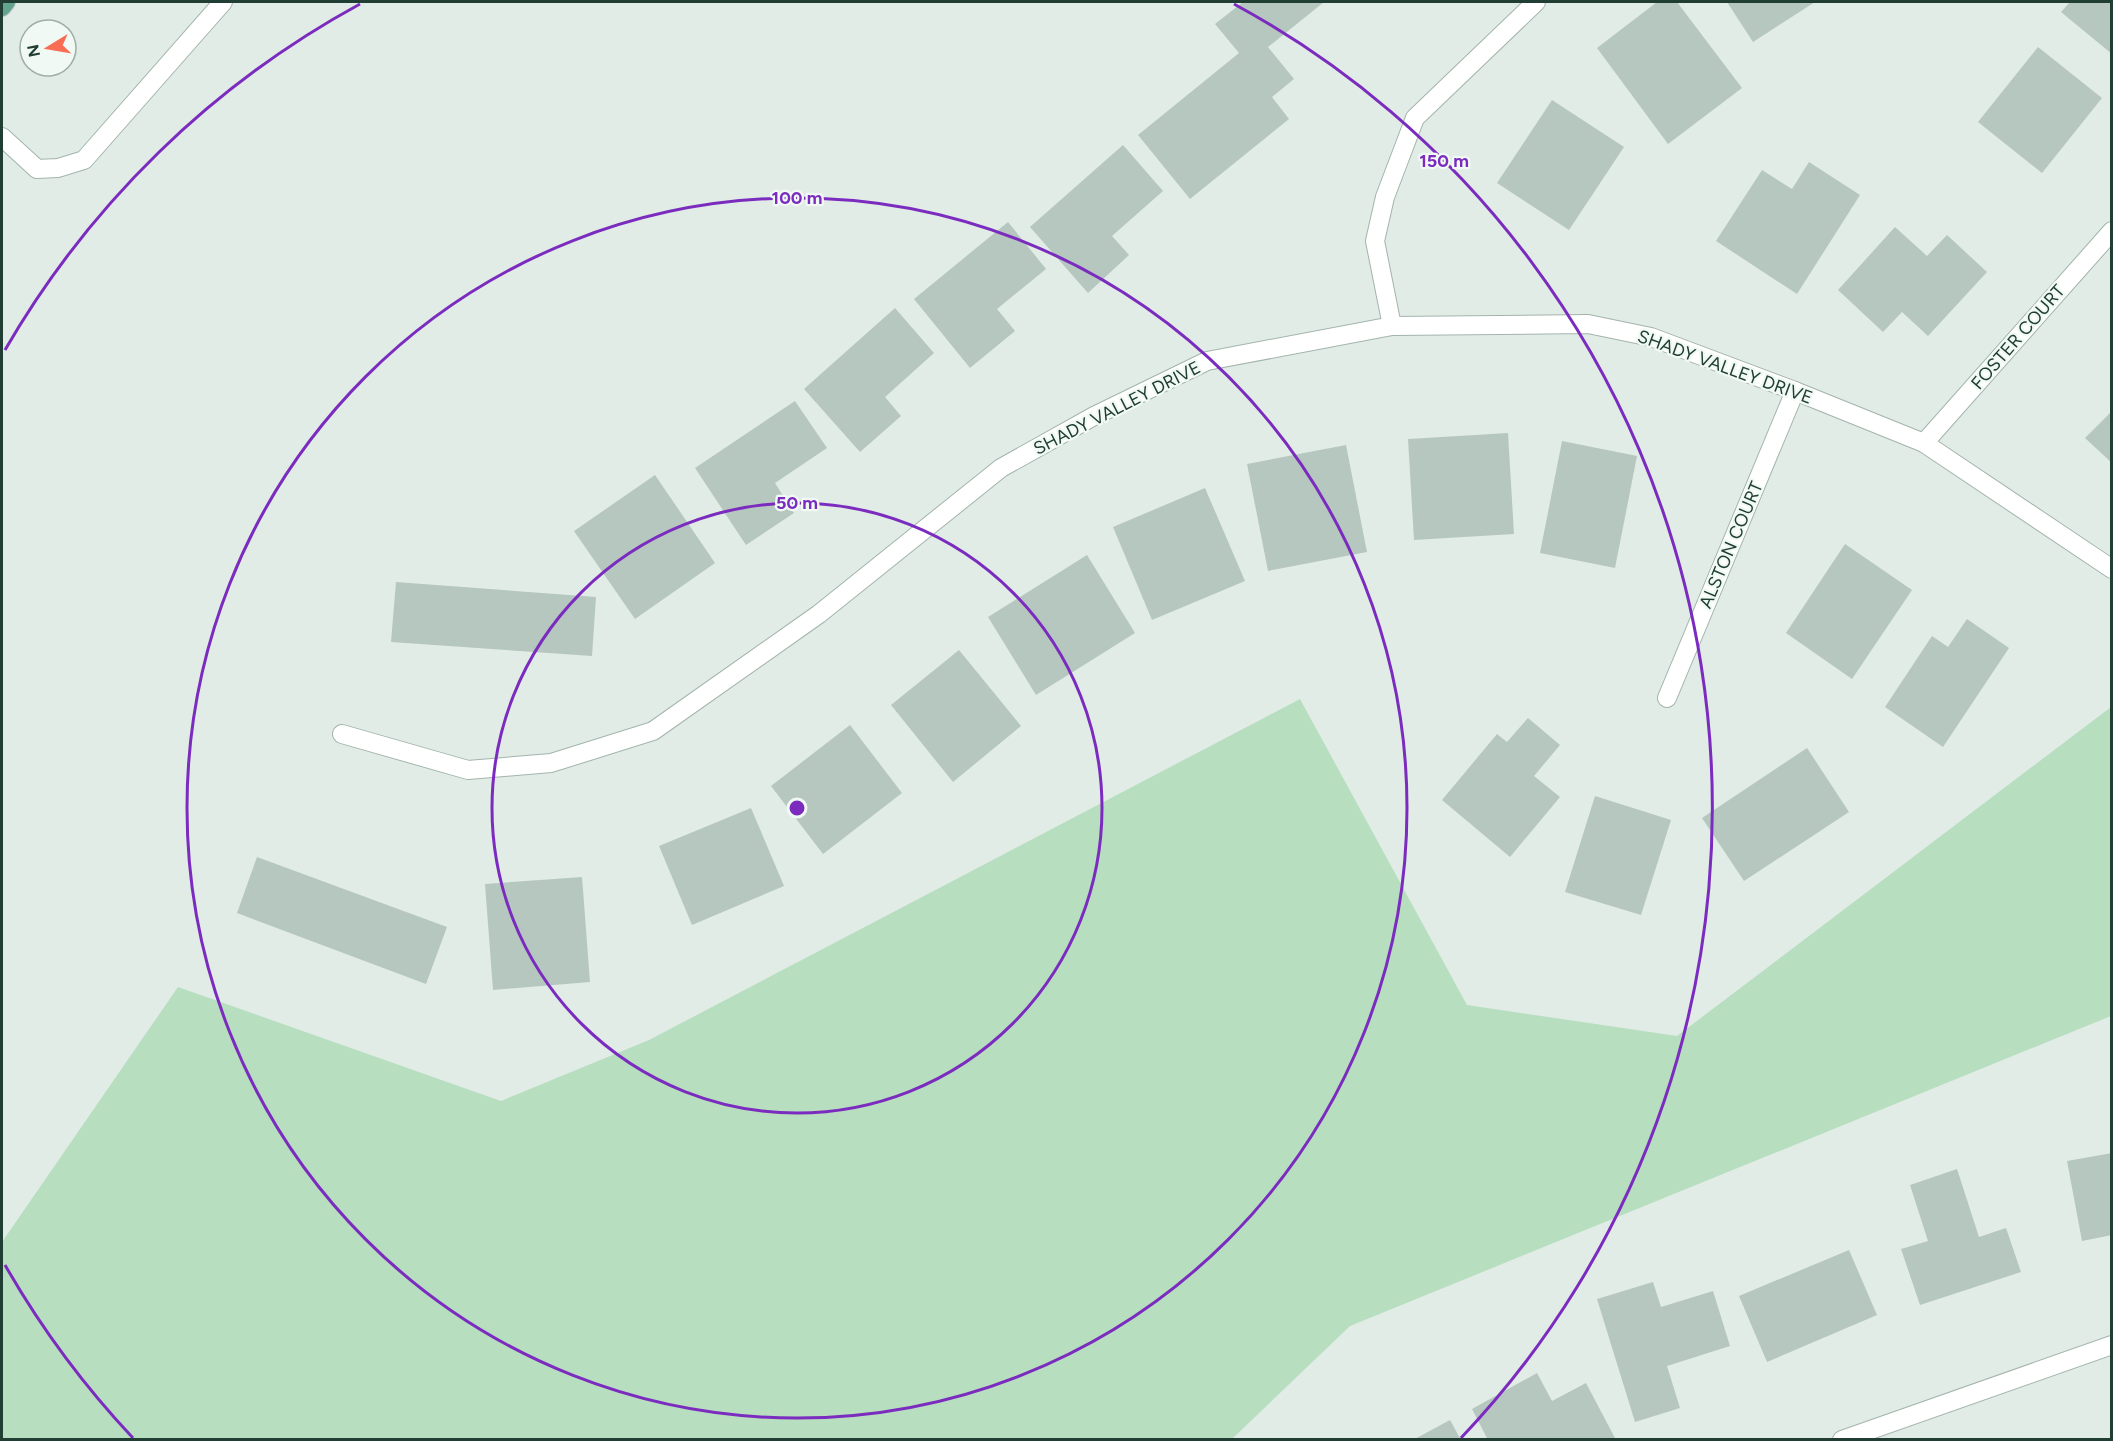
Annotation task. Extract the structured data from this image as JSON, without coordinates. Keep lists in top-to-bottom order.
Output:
{
  "streets": {
    "street": ["FOSTER COURT", "SHADY VALLEY DRIVE", "ALSTON COURT"]
  },
  "crossings": [
    ["FOSTER COURT", "SHADY VALLEY DRIVE"],
    ["SHADY VALLEY DRIVE", "ALSTON COURT"]
  ],
  "north": "left",
  "rings": ["150 m", "100 m", "50 m"]
}
